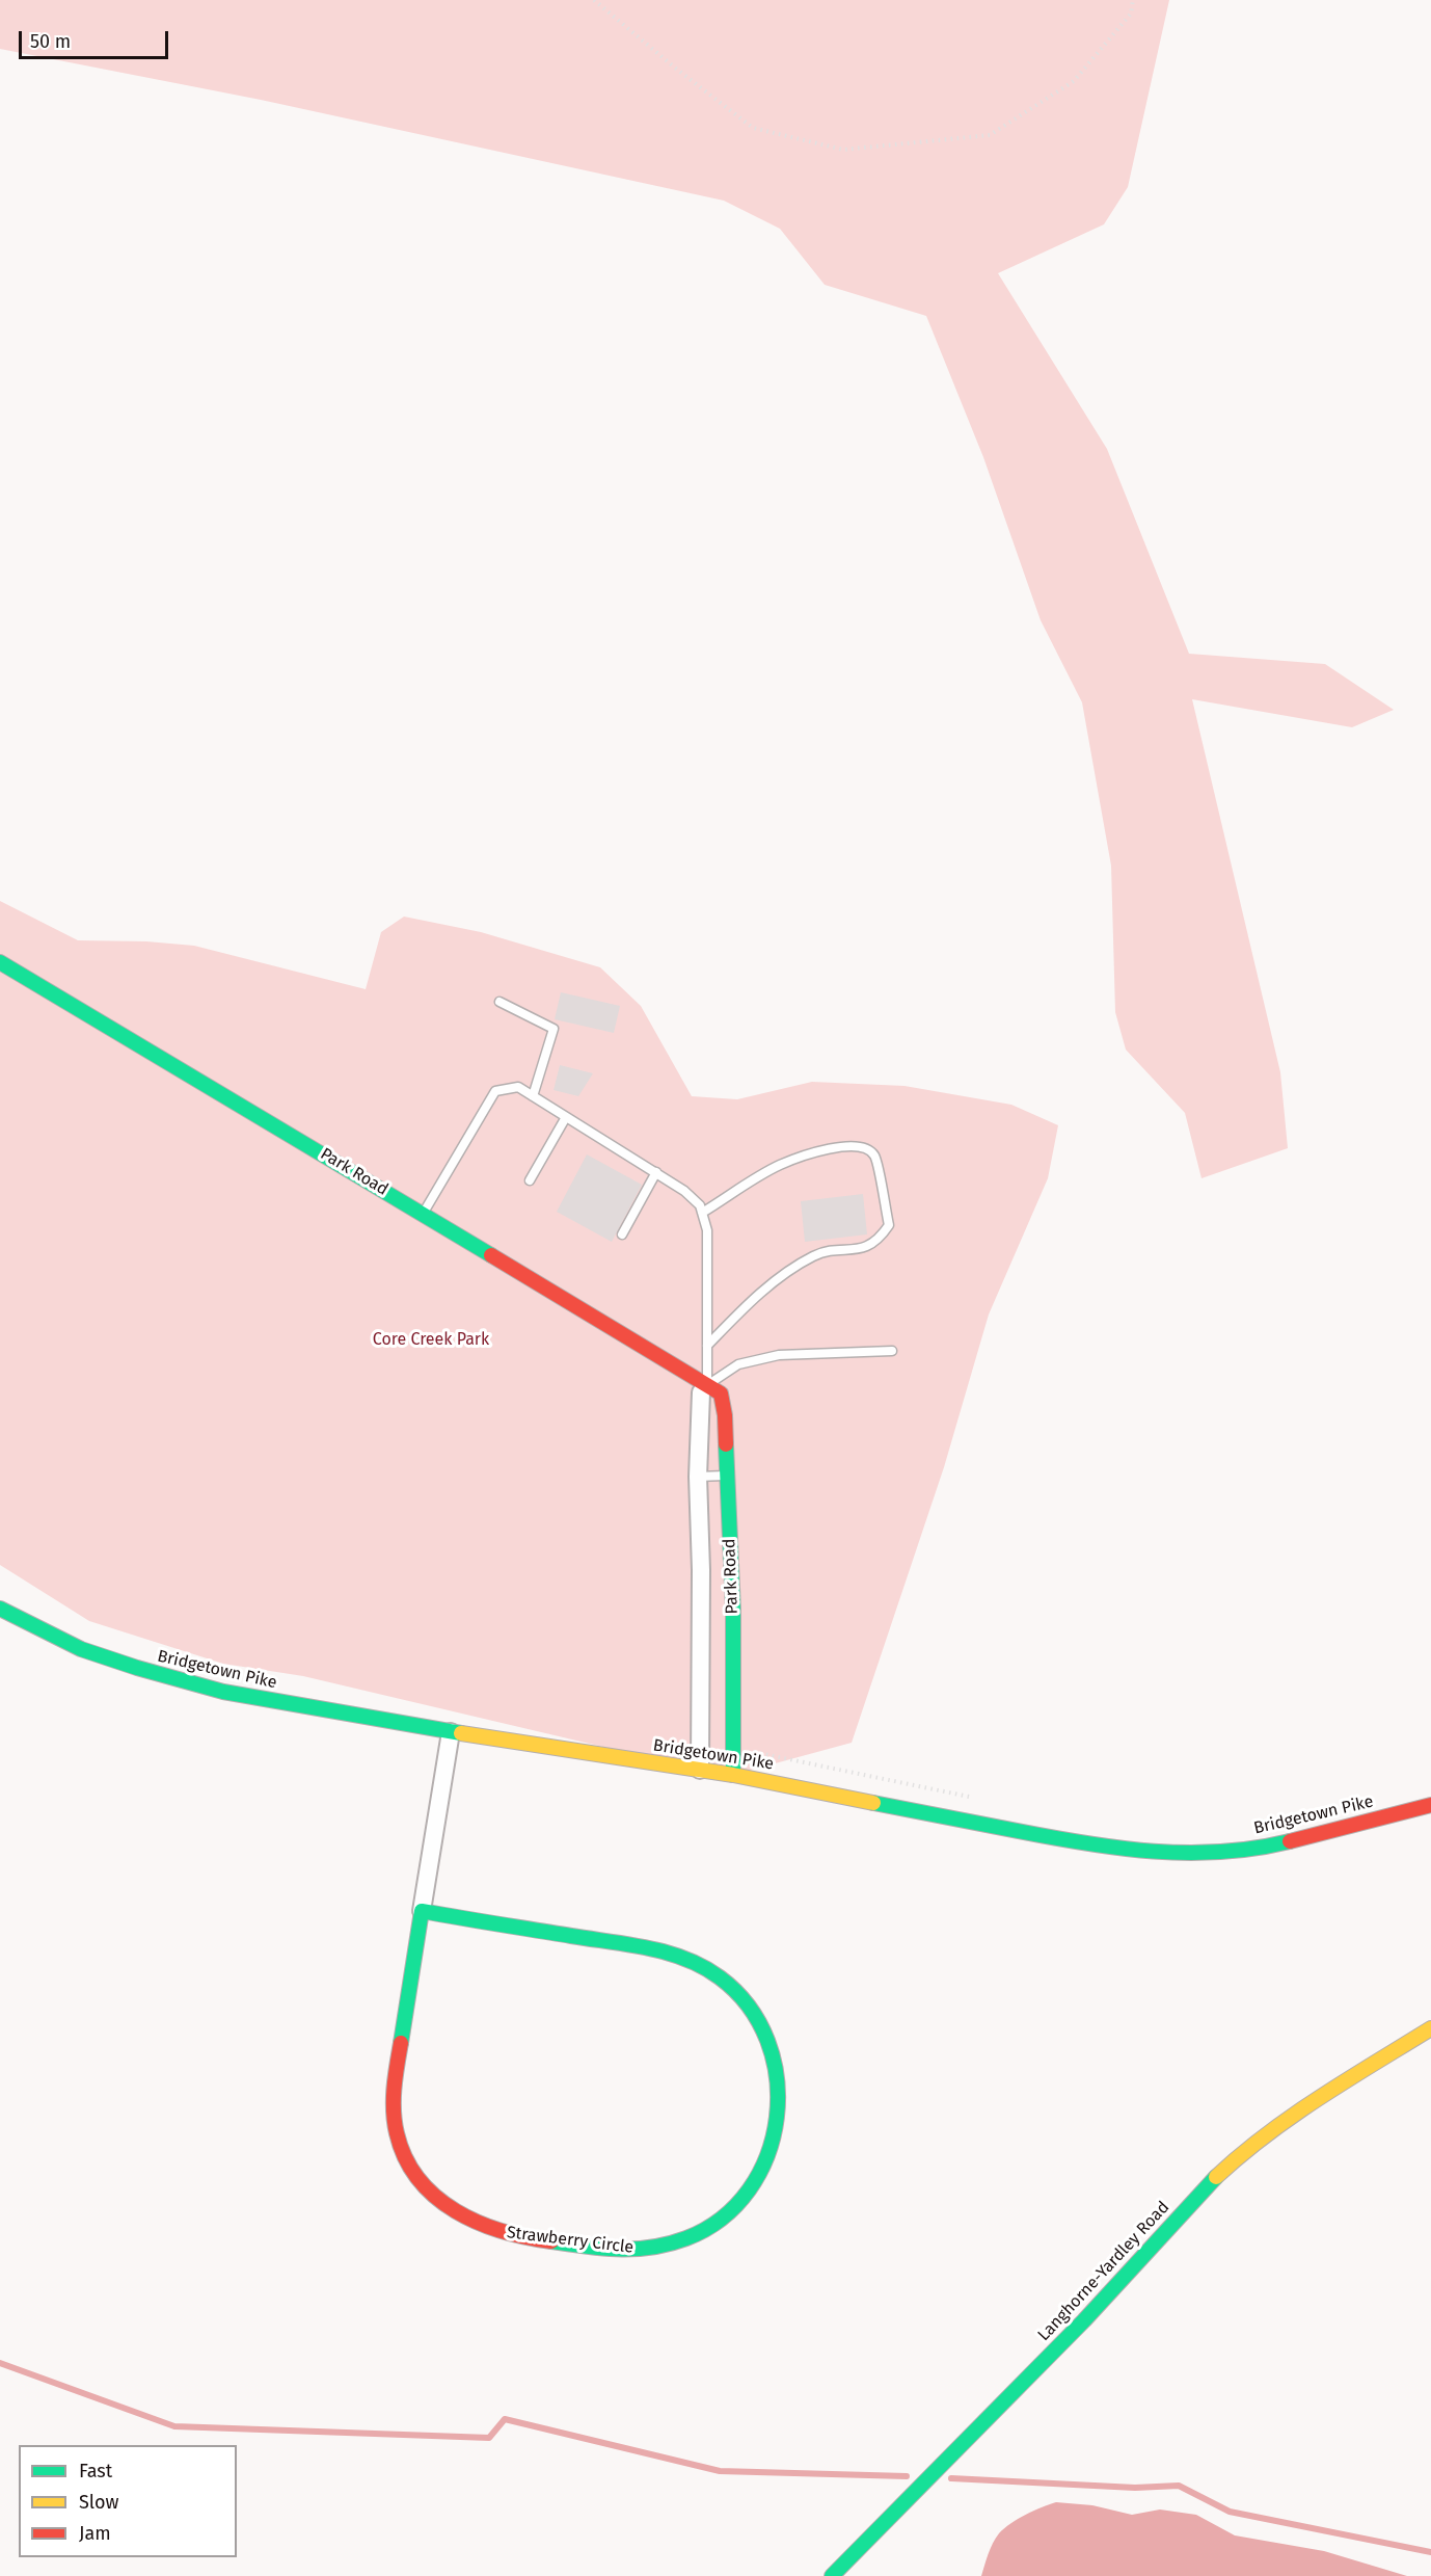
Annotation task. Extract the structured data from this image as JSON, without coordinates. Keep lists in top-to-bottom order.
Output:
{
  "streets": {
    "street": [
      "Park Road",
      "Bridgetown Pike",
      "Strawberry Circle",
      "Langhorne-Yardley Road"
    ]
  },
  "crossings": [
    ["Park Road", "Bridgetown Pike"],
    ["Bridgetown Pike", "Strawberry Circle"]
  ],
  "parks": ["Core Creek Park"],
  "legend": ["Fast", "Slow", "Jam"],
  "scale_bar": "50 m"
}
